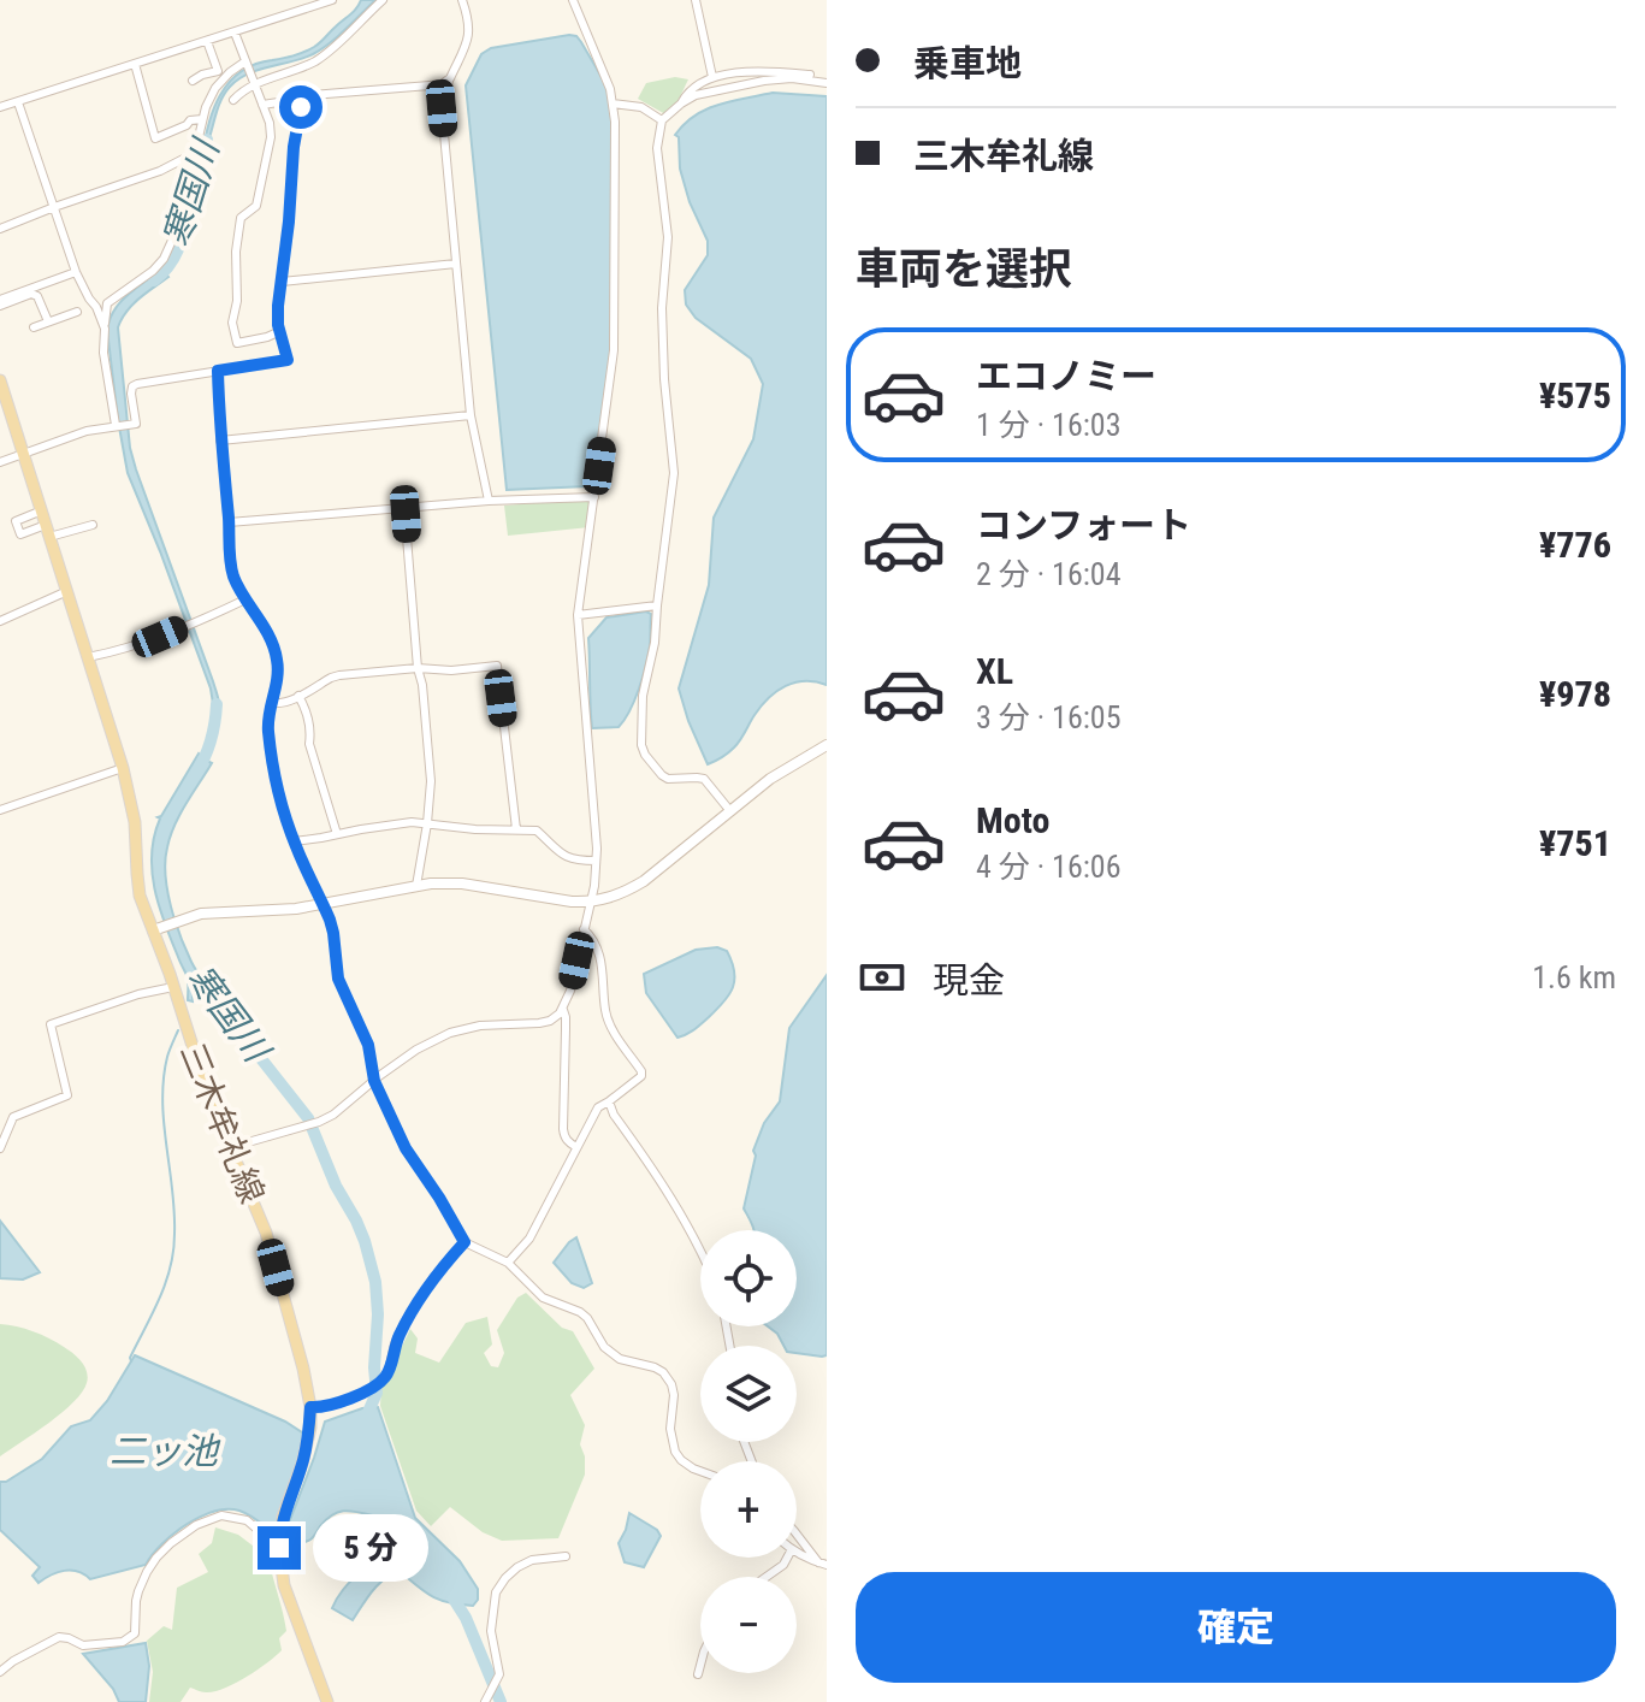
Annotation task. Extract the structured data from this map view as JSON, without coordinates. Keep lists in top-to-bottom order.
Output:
{
  "streets": {
    "main road": ["三木牟礼線"]
  },
  "water": ["寒国川", "二ッ池"],
  "page": {
    "banner": ["乗車地", "三木牟礼線"],
    "heading": "車両を選択",
    "list": [
      {
        "name": "エコノミー",
        "note": "1 分 · 16:03",
        "value": "¥575"
      },
      {
        "name": "コンフォート",
        "note": "2 分 · 16:04",
        "value": "¥776"
      },
      {
        "name": "XL",
        "note": "3 分 · 16:05",
        "value": "¥978"
      },
      {
        "name": "Moto",
        "note": "4 分 · 16:06",
        "value": "¥751"
      }
    ],
    "pay": ["現金", "1.6 km"],
    "map_buttons": ["+", "−"],
    "bubble": "5 分",
    "buttons": "確定"
  }
}
